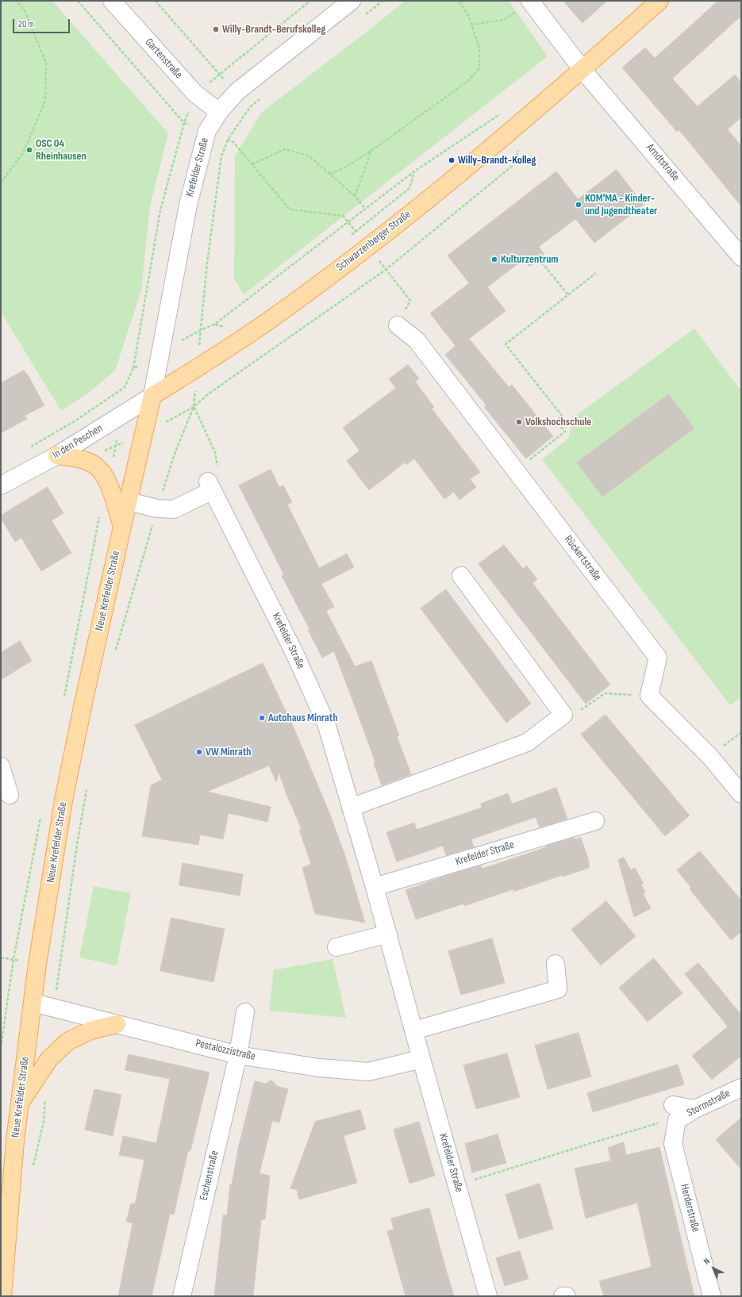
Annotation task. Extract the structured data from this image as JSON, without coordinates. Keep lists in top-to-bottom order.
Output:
{
  "streets": {
    "main road": ["Schwarzenberger Straße", "Neue Krefelder Straße"],
    "street": [
      "Gartenstraße",
      "Arndtstraße",
      "Krefelder Straße",
      "In den Peschen",
      "Rückertstraße",
      "Pestalozzistraße",
      "Stormstraße",
      "Eschenstraße",
      "Herderstraße"
    ]
  },
  "crossings": [
    ["Gartenstraße", "Krefelder Straße"],
    ["Arndtstraße", "Schwarzenberger Straße"],
    ["Krefelder Straße", "Schwarzenberger Straße"],
    ["Krefelder Straße", "In den Peschen"],
    ["Krefelder Straße", "Neue Krefelder Straße"],
    ["Krefelder Straße", "Pestalozzistraße"],
    ["Schwarzenberger Straße", "In den Peschen"],
    ["Schwarzenberger Straße", "Neue Krefelder Straße"],
    ["In den Peschen", "Neue Krefelder Straße"],
    ["Neue Krefelder Straße", "Pestalozzistraße"],
    ["Pestalozzistraße", "Eschenstraße"],
    ["Stormstraße", "Herderstraße"]
  ],
  "places": [
    "Willy-Brandt-Berufskolleg",
    "OSC 04 Rheinhausen",
    "Willy-Brandt-Kolleg",
    "KOM'MA - Kinder- und Jugendtheater",
    "Kulturzentrum",
    "Volkshochschule",
    "Autohaus Minrath",
    "VW Minrath"
  ],
  "scale_bar": "20 m",
  "north": "top left"
}
